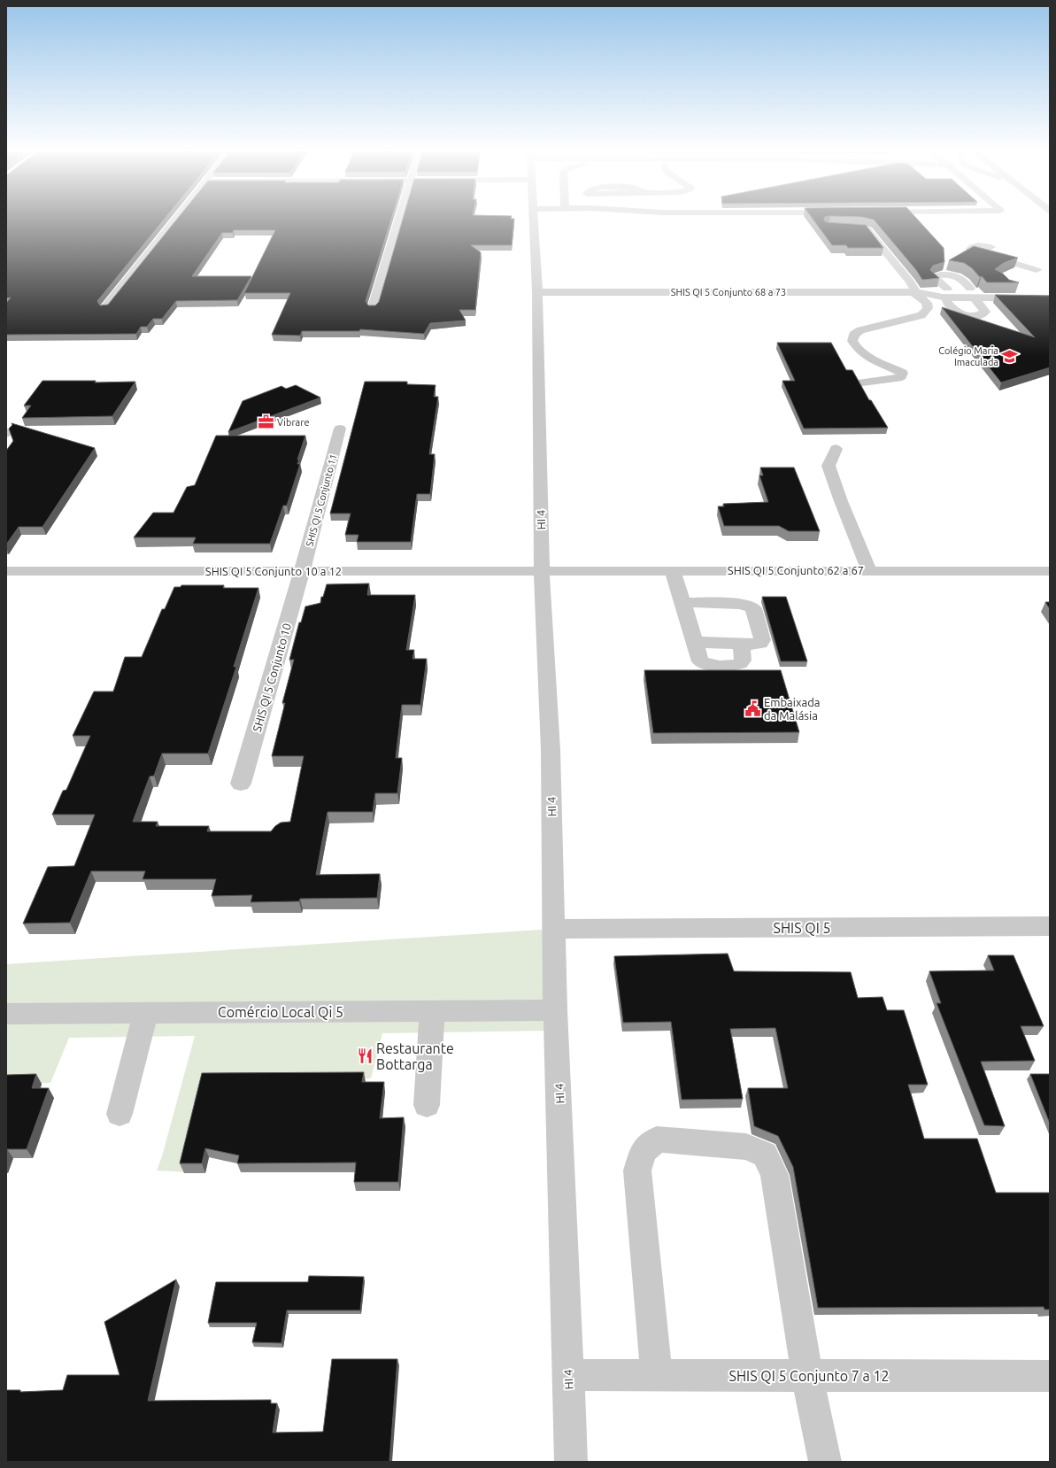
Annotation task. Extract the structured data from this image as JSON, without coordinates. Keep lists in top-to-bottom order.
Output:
{
  "streets": {
    "street": [
      "SHIS QI 5 Conjunto 68 a 73",
      "SHIS QI 5 Conjunto 11",
      "HI 4",
      "SHIS QI 5 Conjunto 62 a 67",
      "SHIS QI 5 Conjunto 10 a 12",
      "SHIS QI 5 Conjunto 10",
      "SHIS QI 5",
      "Comércio Local Qi 5",
      "SHIS QI 5 Conjunto 7 a 12"
    ]
  },
  "crossings": [
    ["SHIS QI 5 Conjunto 68 a 73", "HI 4"],
    ["SHIS QI 5 Conjunto 11", "SHIS QI 5 Conjunto 10 a 12"],
    ["SHIS QI 5 Conjunto 11", "SHIS QI 5 Conjunto 10"],
    ["HI 4", "SHIS QI 5 Conjunto 62 a 67"],
    ["HI 4", "SHIS QI 5 Conjunto 10 a 12"],
    ["HI 4", "SHIS QI 5"],
    ["HI 4", "Comércio Local Qi 5"],
    ["HI 4", "SHIS QI 5 Conjunto 7 a 12"],
    ["SHIS QI 5 Conjunto 62 a 67", "SHIS QI 5 Conjunto 10 a 12"],
    ["SHIS QI 5 Conjunto 10 a 12", "SHIS QI 5 Conjunto 10"]
  ],
  "places": {
    "school or university": ["Colégio Maria Imaculada"],
    "office": ["Vibrare"],
    "public building": ["Embaixada da Malásia"],
    "restaurant": ["Restaurante Bottarga"]
  }
}
